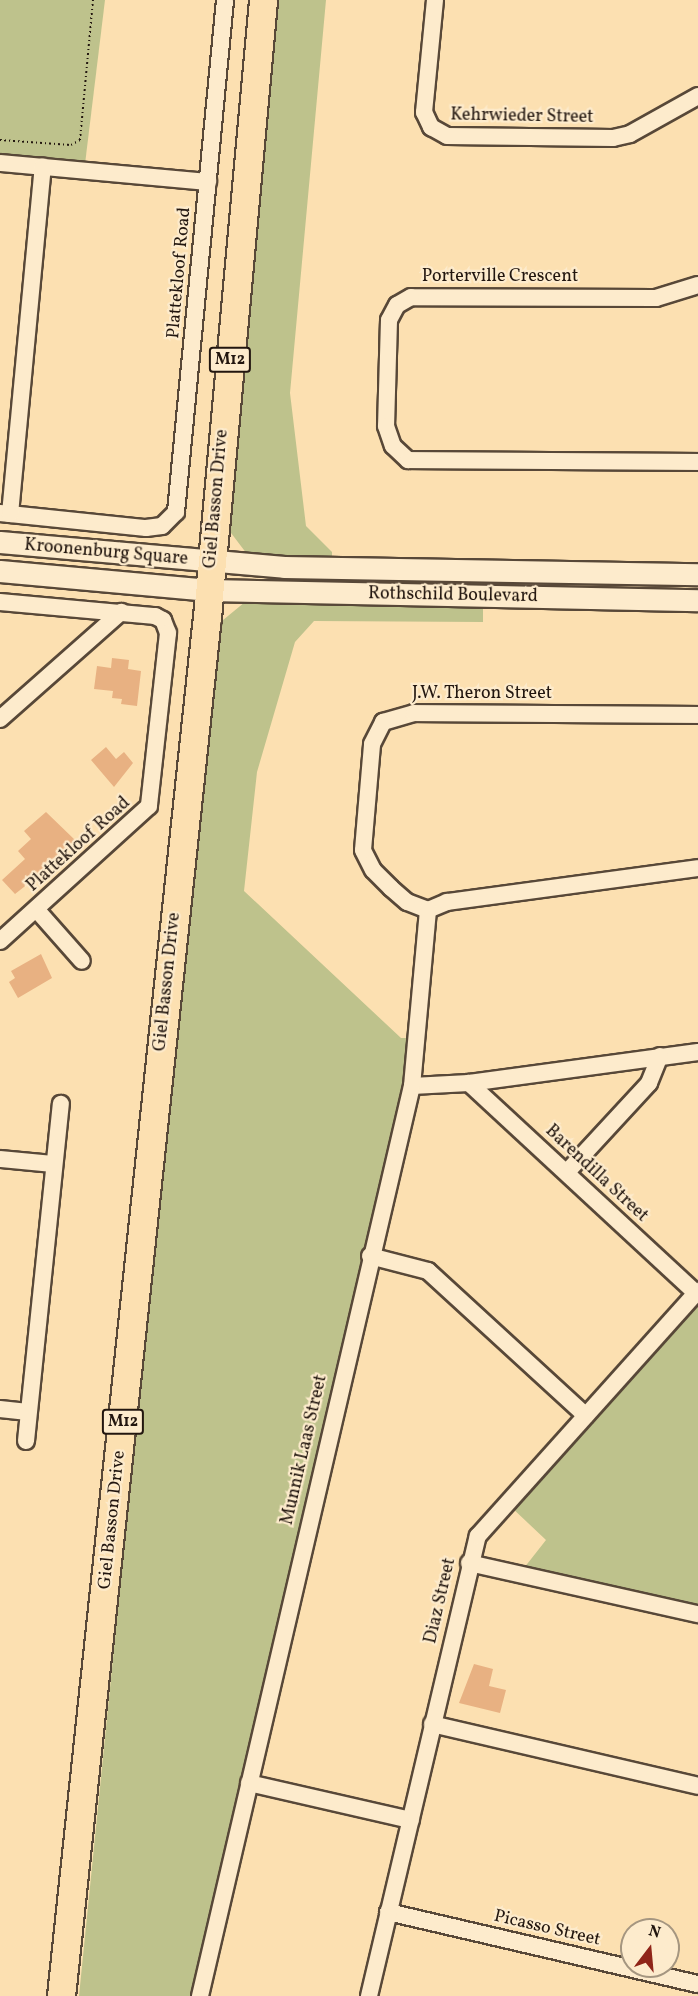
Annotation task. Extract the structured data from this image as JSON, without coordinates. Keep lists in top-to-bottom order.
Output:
{
  "streets": {
    "main road": ["M12", "Giel Basson Drive"],
    "street": [
      "Kehrwieder Street",
      "Plattekloof Road",
      "Porterville Crescent",
      "Kroonenburg Square",
      "Rothschild Boulevard",
      "J.W. Theron Street",
      "Barendilla Street",
      "Munnik Laas Street",
      "Diaz Street",
      "Picasso Street"
    ]
  },
  "crossings": [
    ["Plattekloof Road", "Kroonenburg Square"],
    ["Giel Basson Drive", "Kroonenburg Square"],
    ["Giel Basson Drive", "Rothschild Boulevard"],
    ["Kroonenburg Square", "Rothschild Boulevard"],
    ["J.W. Theron Street", "Munnik Laas Street"],
    ["Barendilla Street", "Diaz Street"],
    ["Diaz Street", "Picasso Street"]
  ],
  "north": "top"
}
